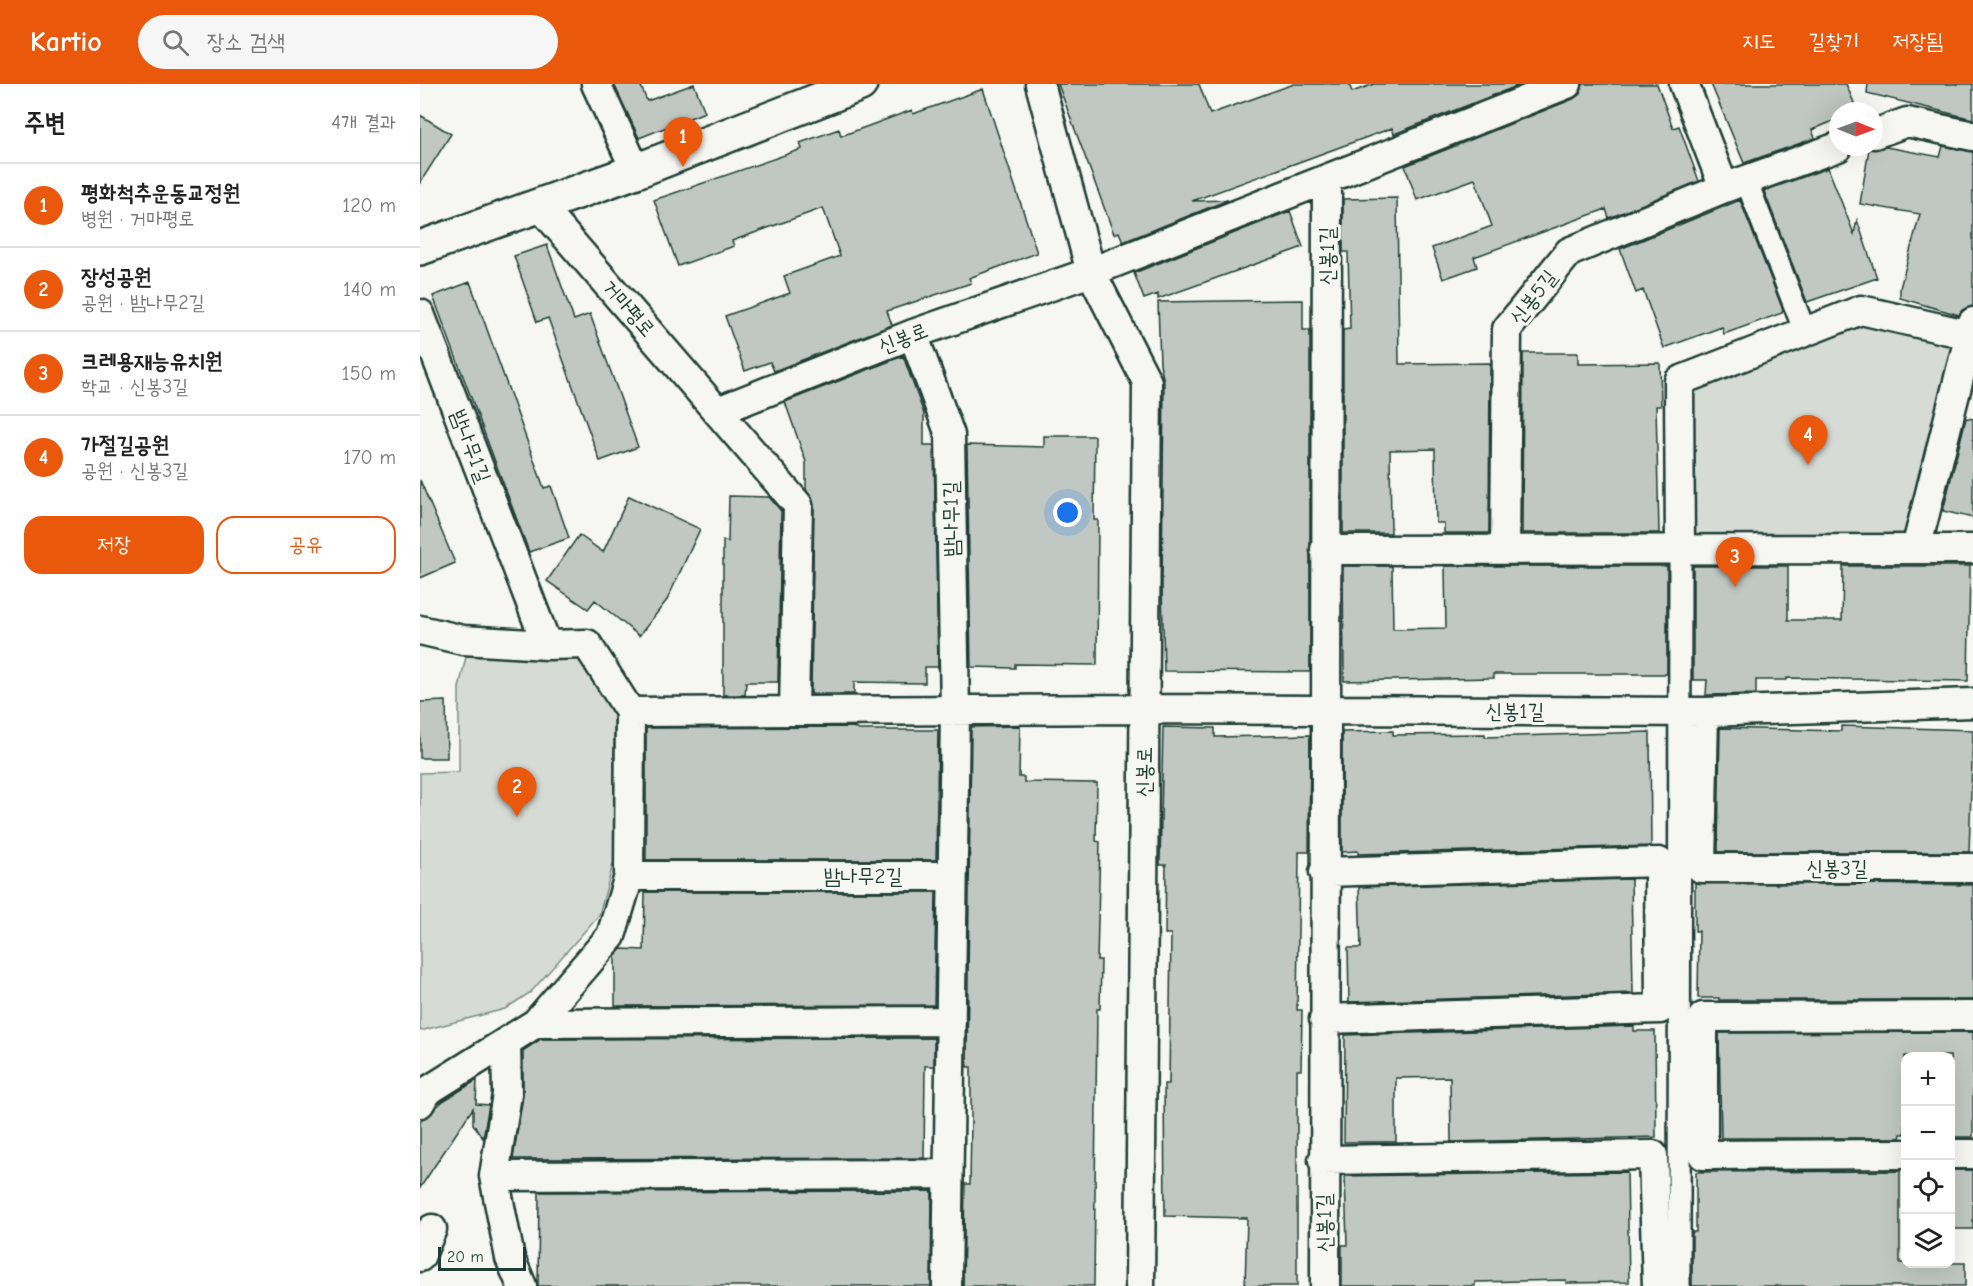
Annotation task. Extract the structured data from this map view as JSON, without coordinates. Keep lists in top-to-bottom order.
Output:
{
  "streets": {
    "street": [
      "신봉1길",
      "신봉5길",
      "거마평로",
      "신봉로",
      "밤나무1길",
      "신봉3길",
      "밤나무2길"
    ]
  },
  "crossings": [
    ["신봉1길", "신봉로"],
    ["신봉1길", "신봉3길"],
    ["거마평로", "신봉로"],
    ["신봉로", "밤나무1길"],
    ["밤나무1길", "밤나무2길"]
  ],
  "scale_bar": "20 m",
  "north": "right",
  "page": {
    "header": "Kartio",
    "search": "장소 검색",
    "nav": ["지도", "길찾기", "저장됨"],
    "heading": ["주변", "4개 결과"],
    "pins": [
      "1",
      "4",
      "3",
      "2"
    ],
    "list": [
      {
        "mark": "1",
        "name": "평화척추운동교정원",
        "note": "병원 · 거마평로",
        "value": "120 m"
      },
      {
        "mark": "2",
        "name": "장성공원",
        "note": "공원 · 밤나무2길",
        "value": "140 m"
      },
      {
        "mark": "3",
        "name": "크레용재능유치원",
        "note": "학교 · 신봉3길",
        "value": "150 m"
      },
      {
        "mark": "4",
        "name": "가절길공원",
        "note": "공원 · 신봉3길",
        "value": "170 m"
      }
    ],
    "buttons": ["저장", "공유"],
    "map_buttons": ["+", "−"],
    "scale": "20 m"
  }
}
